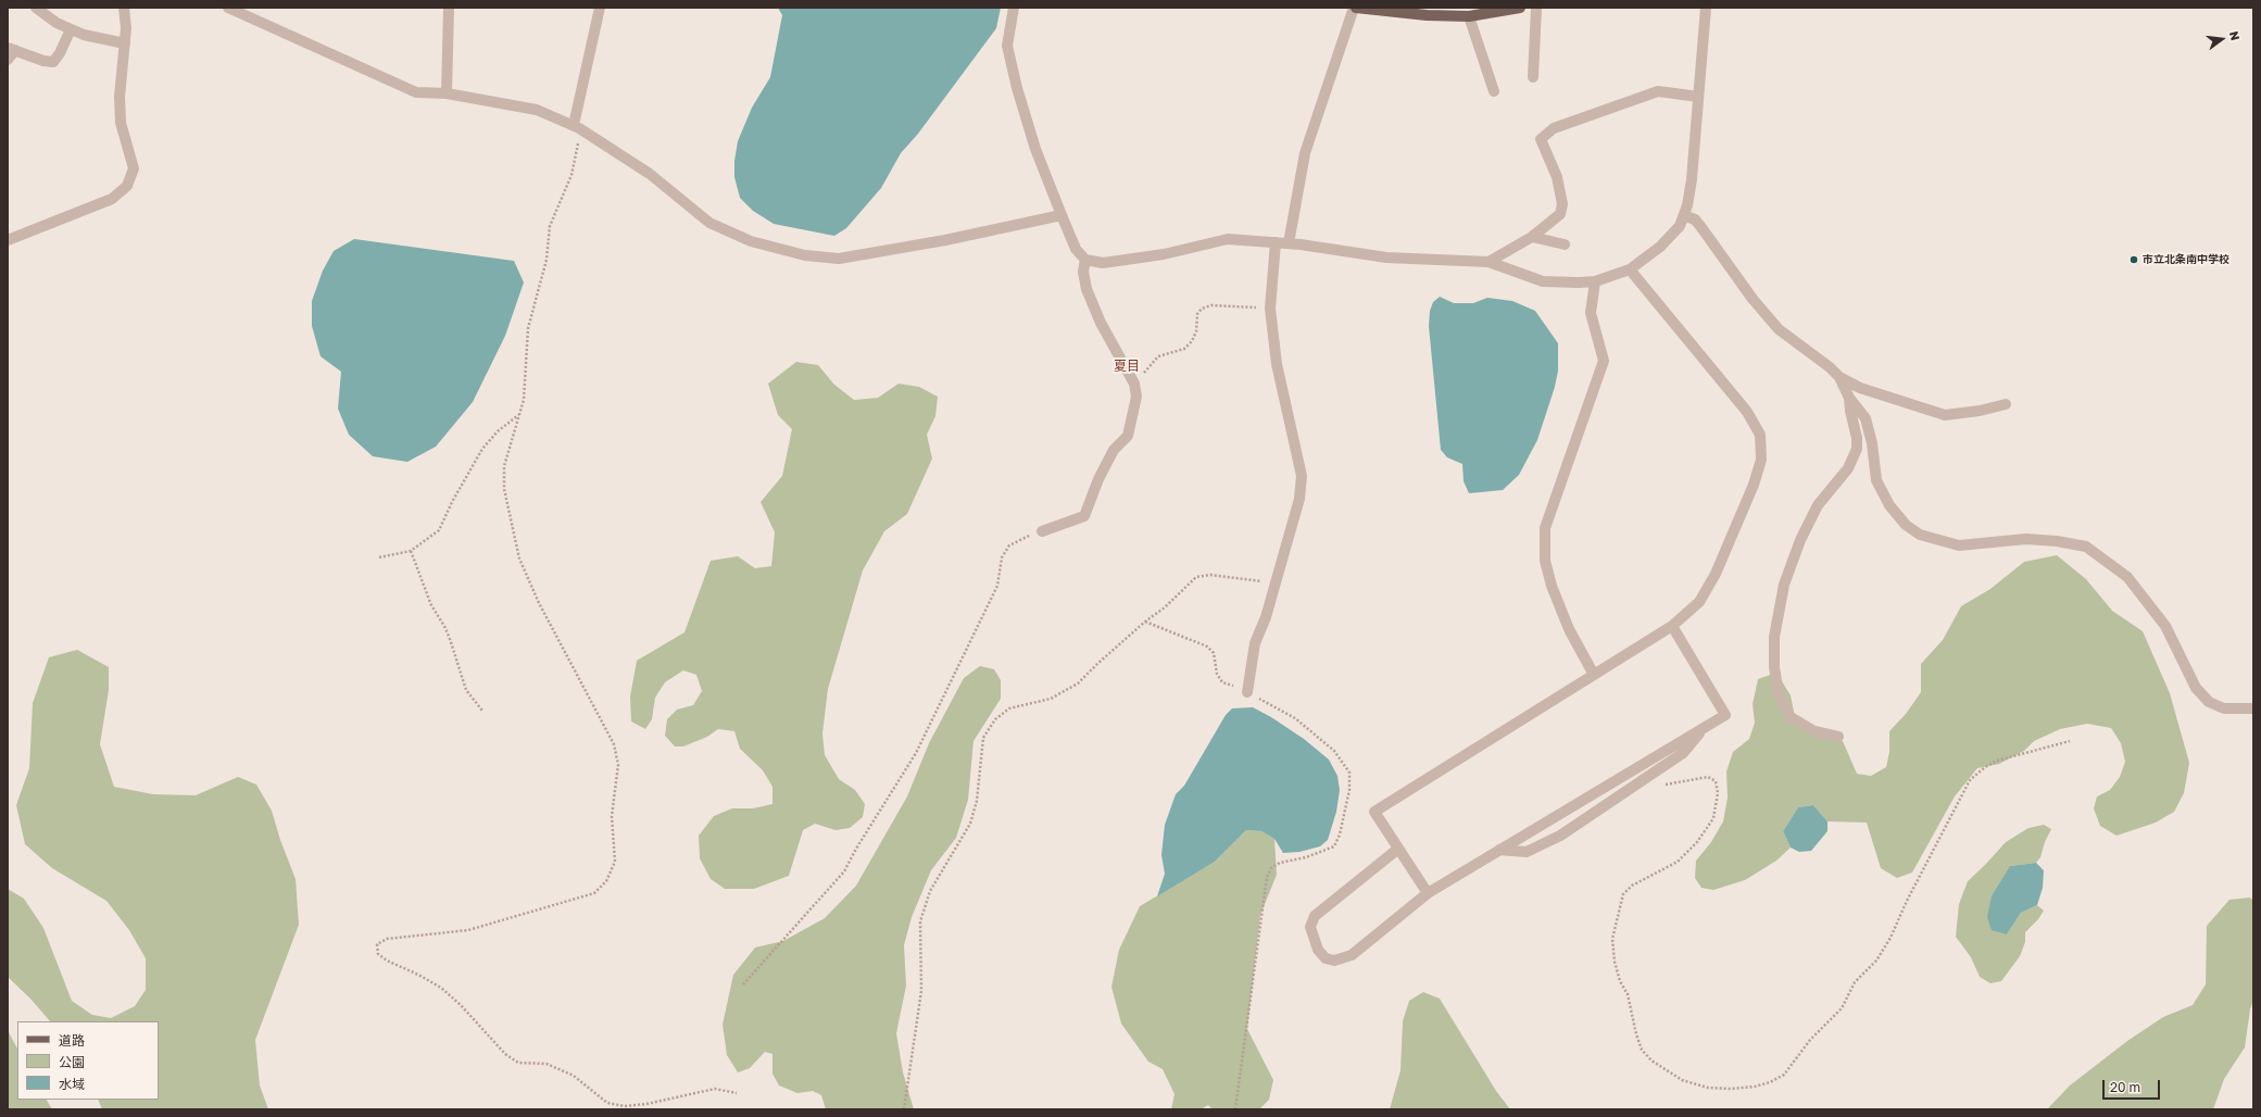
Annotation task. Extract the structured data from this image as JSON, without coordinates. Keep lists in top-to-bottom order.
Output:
{
  "districts": ["夏目"],
  "places": ["市立北条南中学校"],
  "legend": ["道路", "公園", "水域"],
  "scale_bar": "20 m",
  "north": "right"
}
